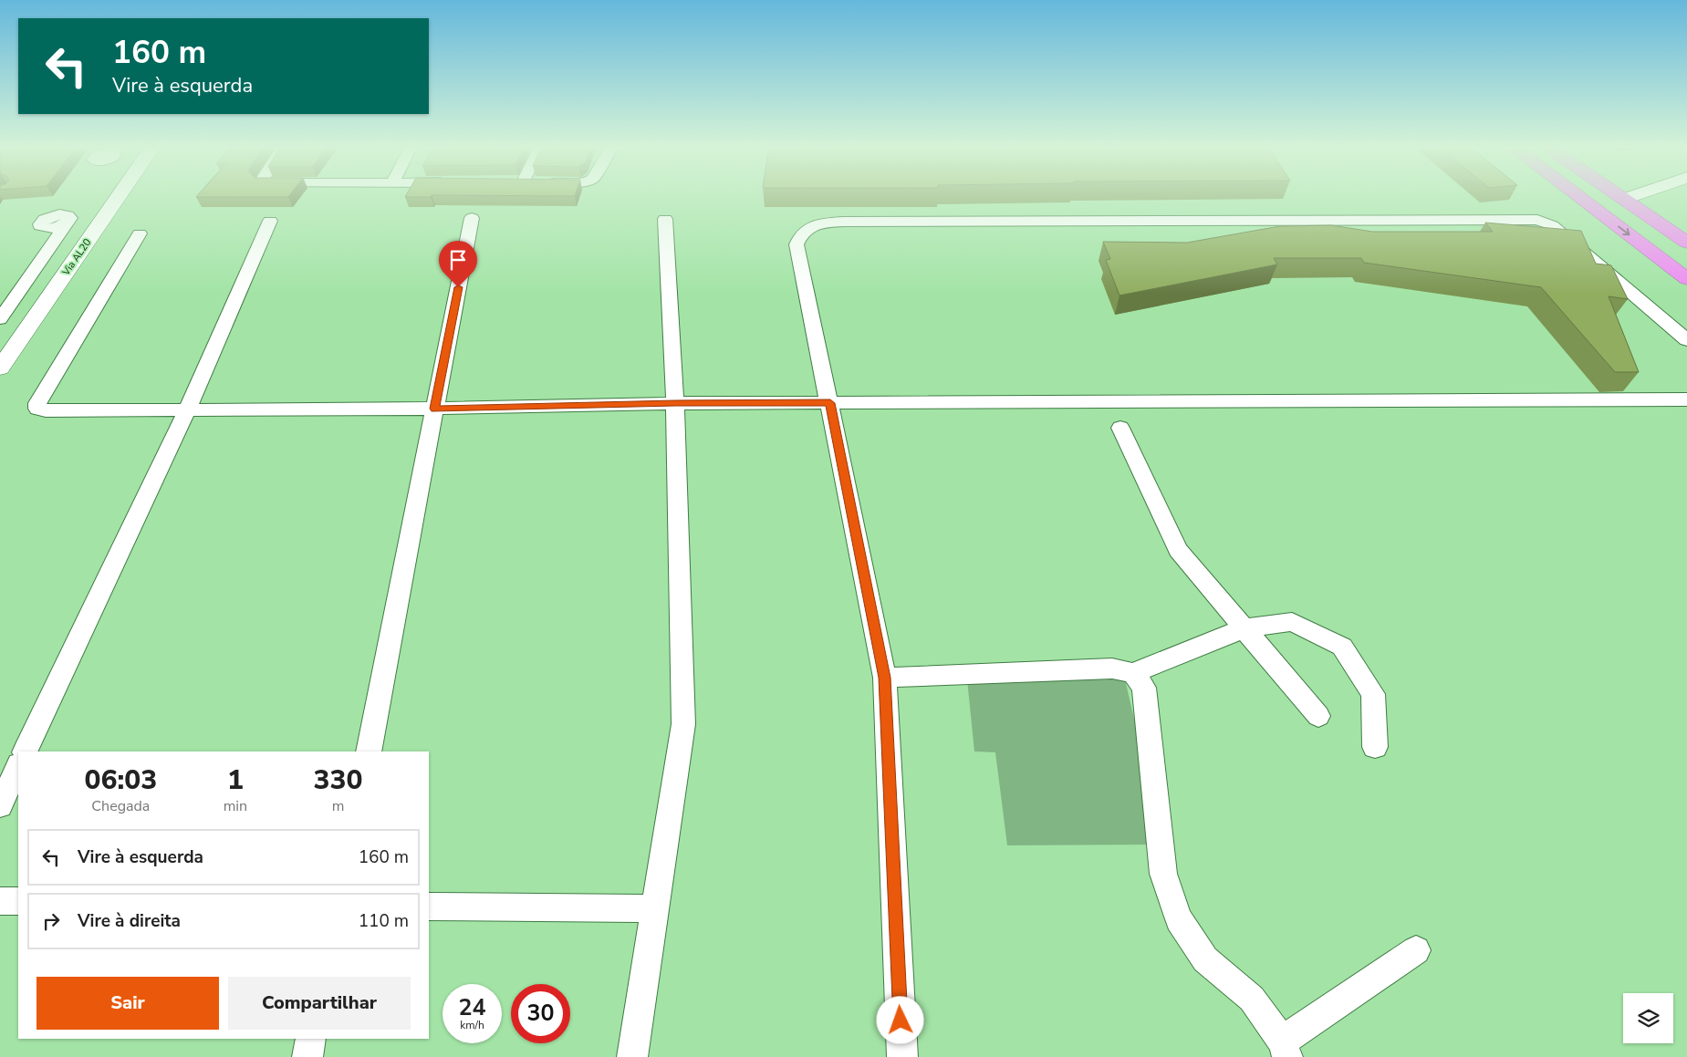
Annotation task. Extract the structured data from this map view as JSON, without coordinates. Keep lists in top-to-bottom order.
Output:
{
  "streets": {
    "street": ["Via AL20"]
  },
  "page": {
    "turn": ["160 m", "Vire à esquerda"],
    "eta": [
      "06:03",
      "Chegada",
      "1",
      "min",
      "330",
      "m"
    ],
    "list": [
      {
        "name": "Vire à esquerda",
        "value": "160 m"
      },
      {
        "name": "Vire à direita",
        "value": "110 m"
      }
    ],
    "buttons": ["Sair", "Compartilhar"],
    "speed": "24 km/h",
    "limit": "30"
  }
}
